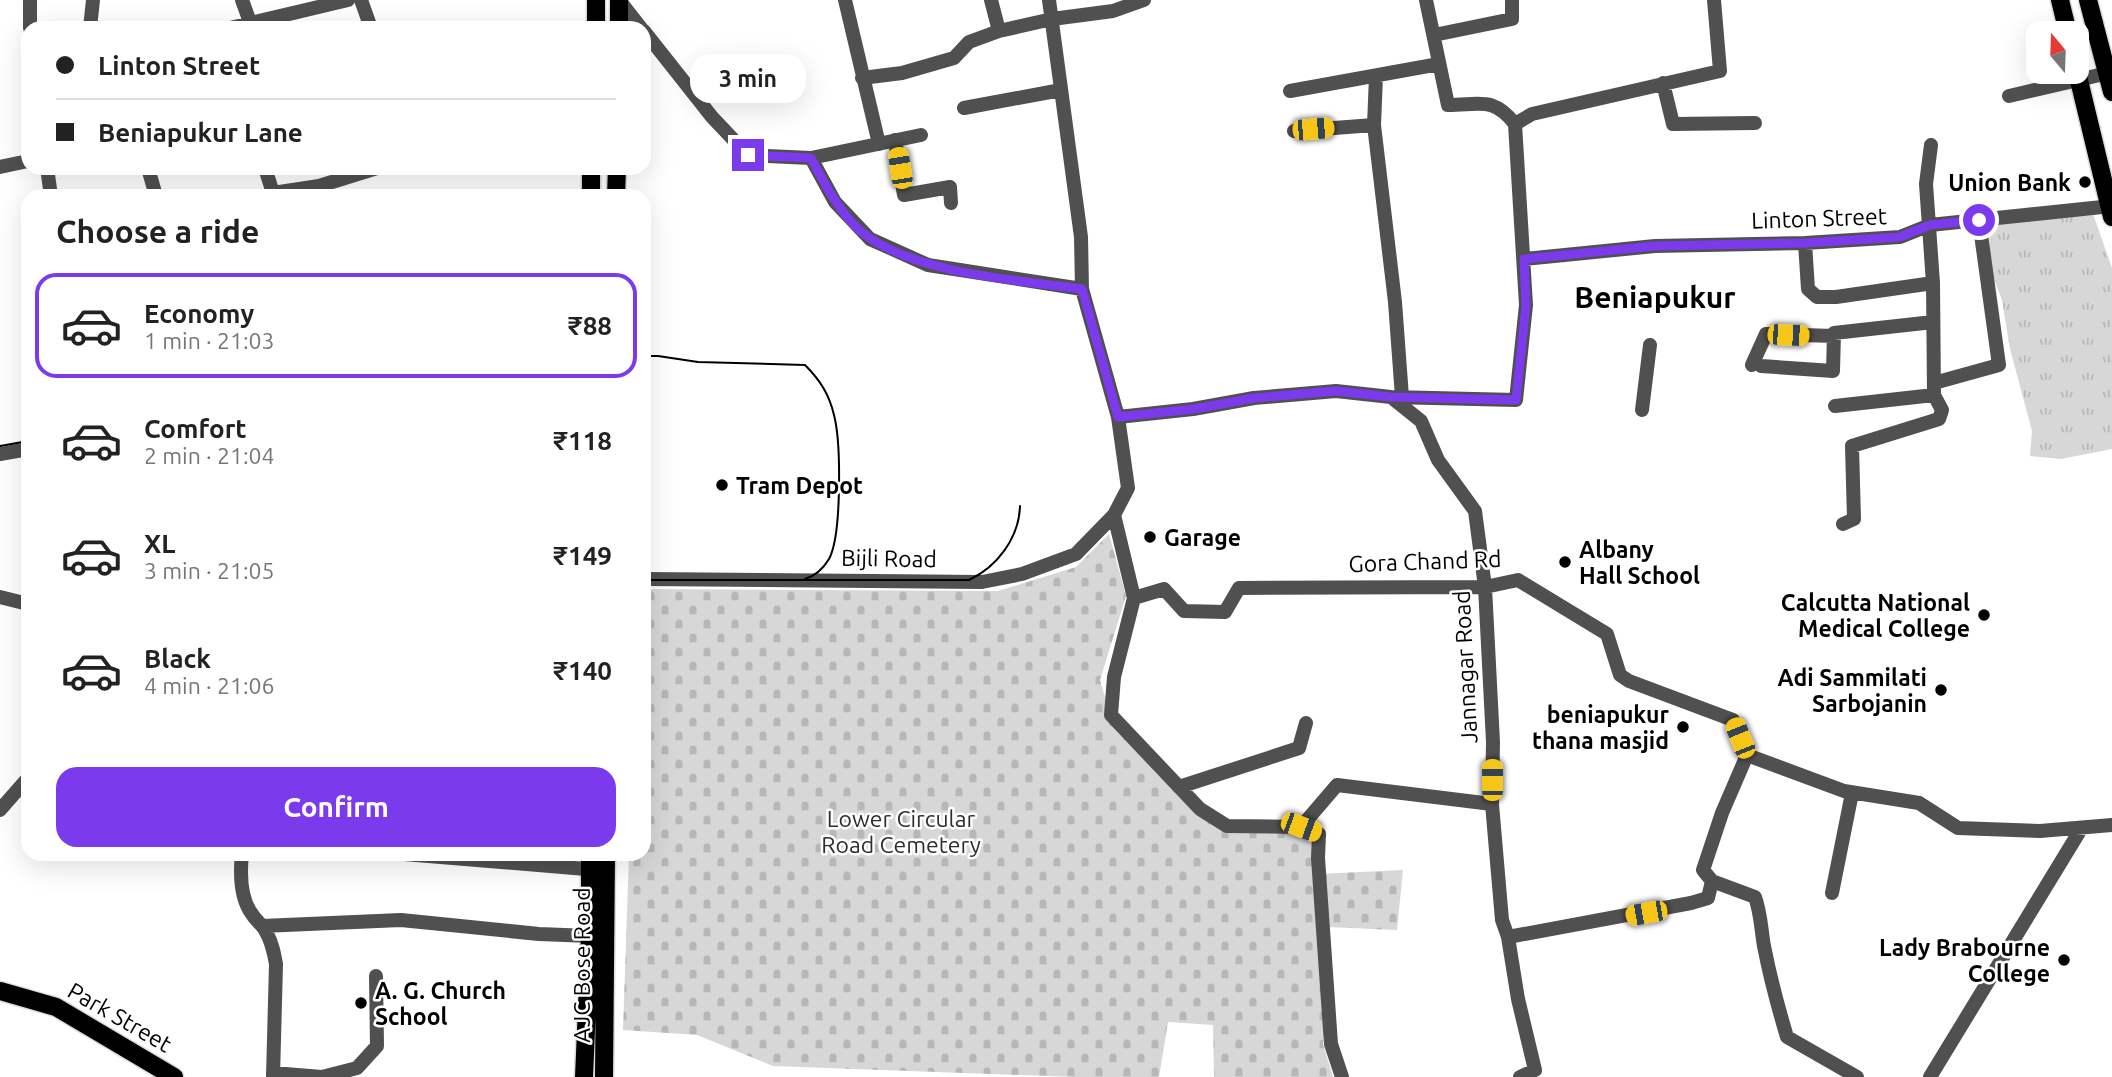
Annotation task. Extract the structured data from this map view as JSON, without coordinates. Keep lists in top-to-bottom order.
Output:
{
  "streets": {
    "main road": ["AJC Bose Road", "Park Street"],
    "street": [
      "Linton Street",
      "Bijli Road",
      "Gora Chand Rd",
      "Jannagar Road"
    ]
  },
  "crossings": [
    ["Gora Chand Rd", "Jannagar Road"]
  ],
  "districts": ["Beniapukur"],
  "parks": ["Lower Circular Road Cemetery"],
  "places": [
    "Union Bank",
    "Tram Depot",
    "Garage",
    "Albany Hall School",
    "Calcutta National Medical College",
    "Adi Sammilati Sarbojanin",
    "beniapukur thana masjid",
    "Lady Brabourne College",
    "A. G. Church School"
  ],
  "north": "top",
  "page": {
    "banner": ["Linton Street", "Beniapukur Lane"],
    "bubble": "3 min",
    "heading": "Choose a ride",
    "list": [
      {
        "name": "Economy",
        "note": "1 min · 21:03",
        "value": "₹88"
      },
      {
        "name": "Comfort",
        "note": "2 min · 21:04",
        "value": "₹118"
      },
      {
        "name": "XL",
        "note": "3 min · 21:05",
        "value": "₹149"
      },
      {
        "name": "Black",
        "note": "4 min · 21:06",
        "value": "₹140"
      }
    ],
    "buttons": "Confirm"
  }
}
